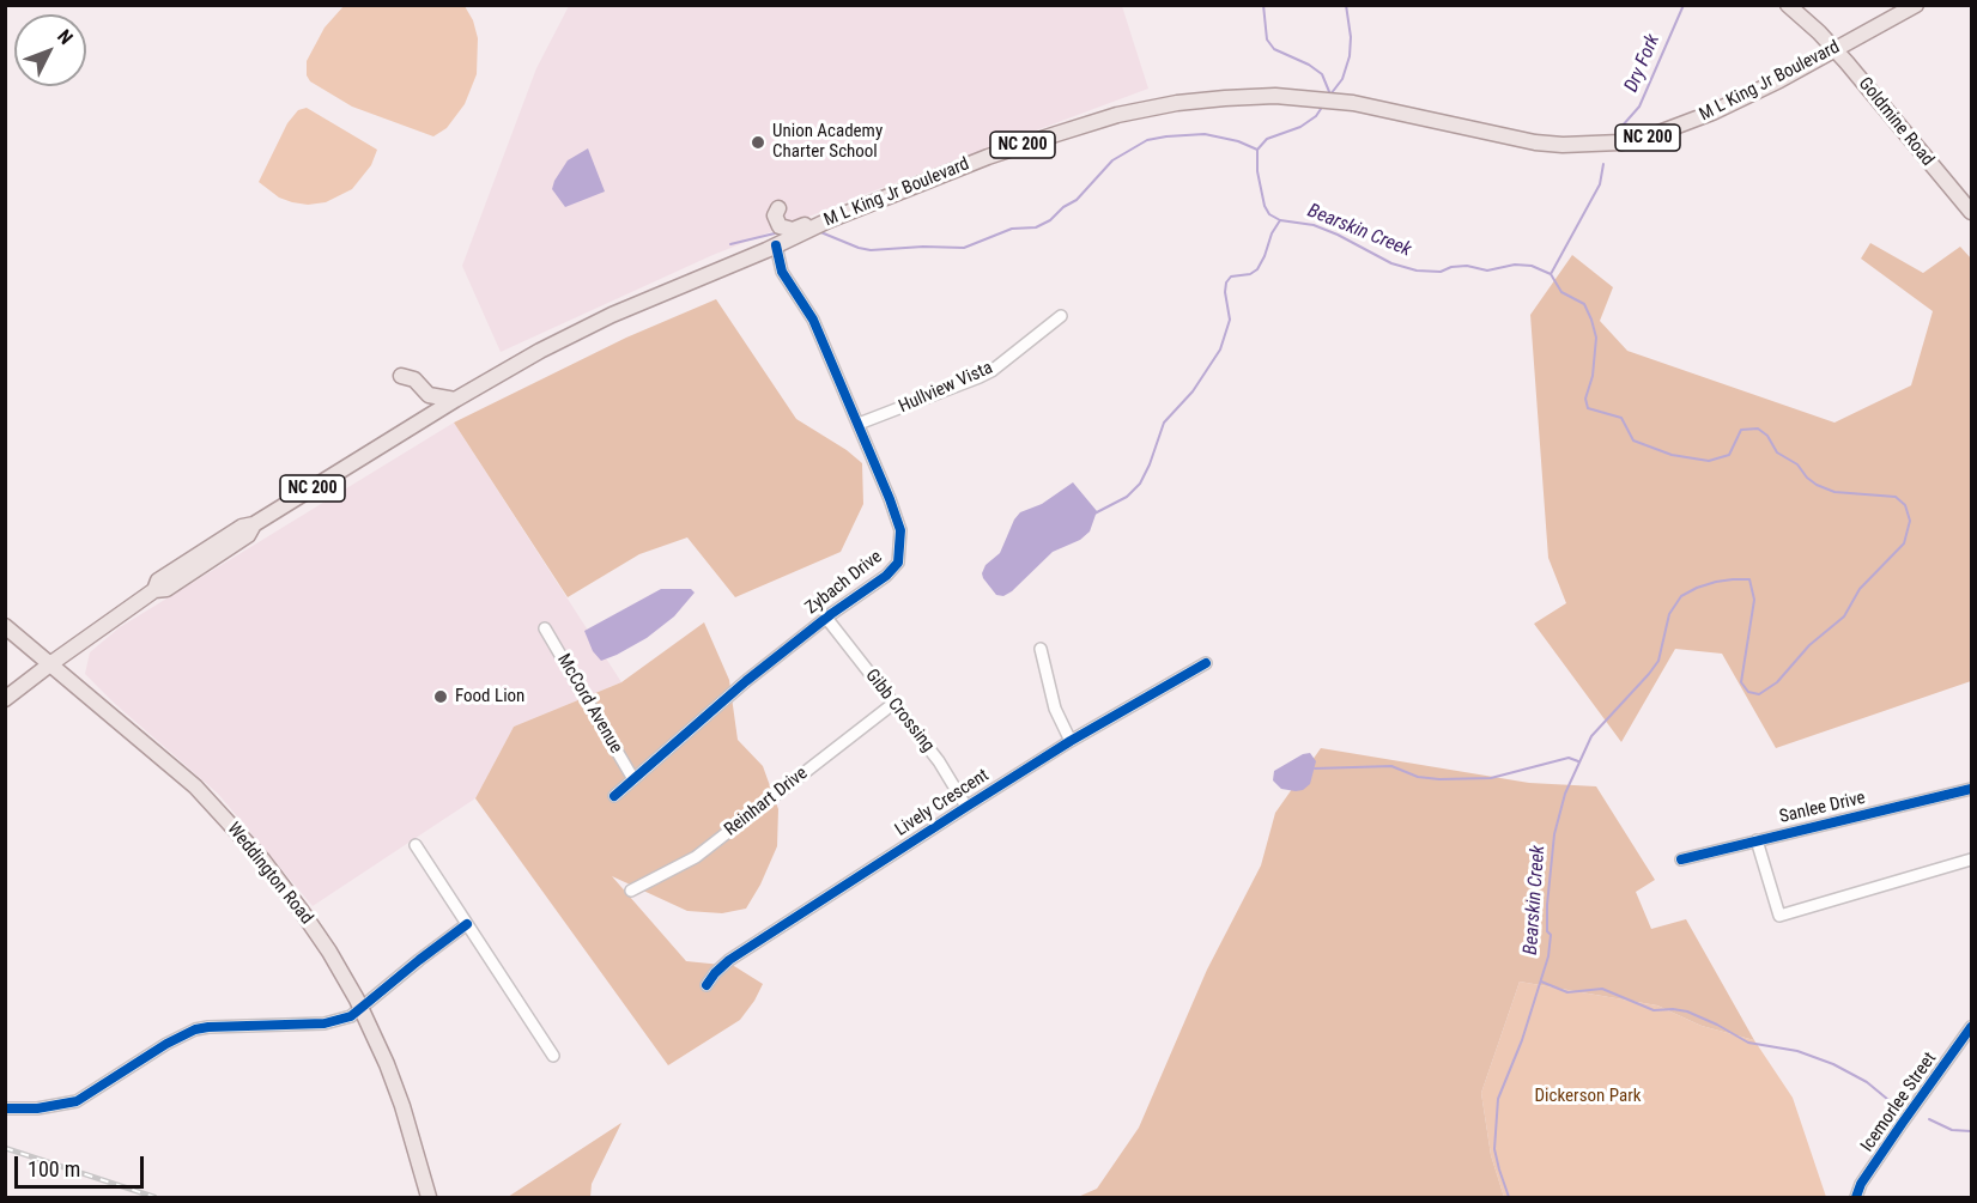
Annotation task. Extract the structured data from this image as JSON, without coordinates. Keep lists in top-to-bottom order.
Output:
{
  "streets": {
    "main road": [
      "M L King Jr Boulevard",
      "Goldmine Road",
      "NC 200",
      "Weddington Road"
    ],
    "street": [
      "Hullview Vista",
      "Zybach Drive",
      "McCord Avenue",
      "Gibb Crossing",
      "Reinhart Drive",
      "Lively Crescent",
      "Sanlee Drive",
      "Icemorlee Street"
    ]
  },
  "crossings": [
    ["M L King Jr Boulevard", "Goldmine Road"],
    ["M L King Jr Boulevard", "Zybach Drive"],
    ["M L King Jr Boulevard", "Weddington Road"],
    ["Hullview Vista", "Zybach Drive"],
    ["Zybach Drive", "McCord Avenue"],
    ["Zybach Drive", "Gibb Crossing"],
    ["Gibb Crossing", "Reinhart Drive"],
    ["Gibb Crossing", "Lively Crescent"]
  ],
  "water": ["Dry Fork", "Bearskin Creek"],
  "parks": ["Dickerson Park"],
  "places": ["Union Academy Charter School", "Food Lion"],
  "scale_bar": "100 m",
  "north": "top right"
}
